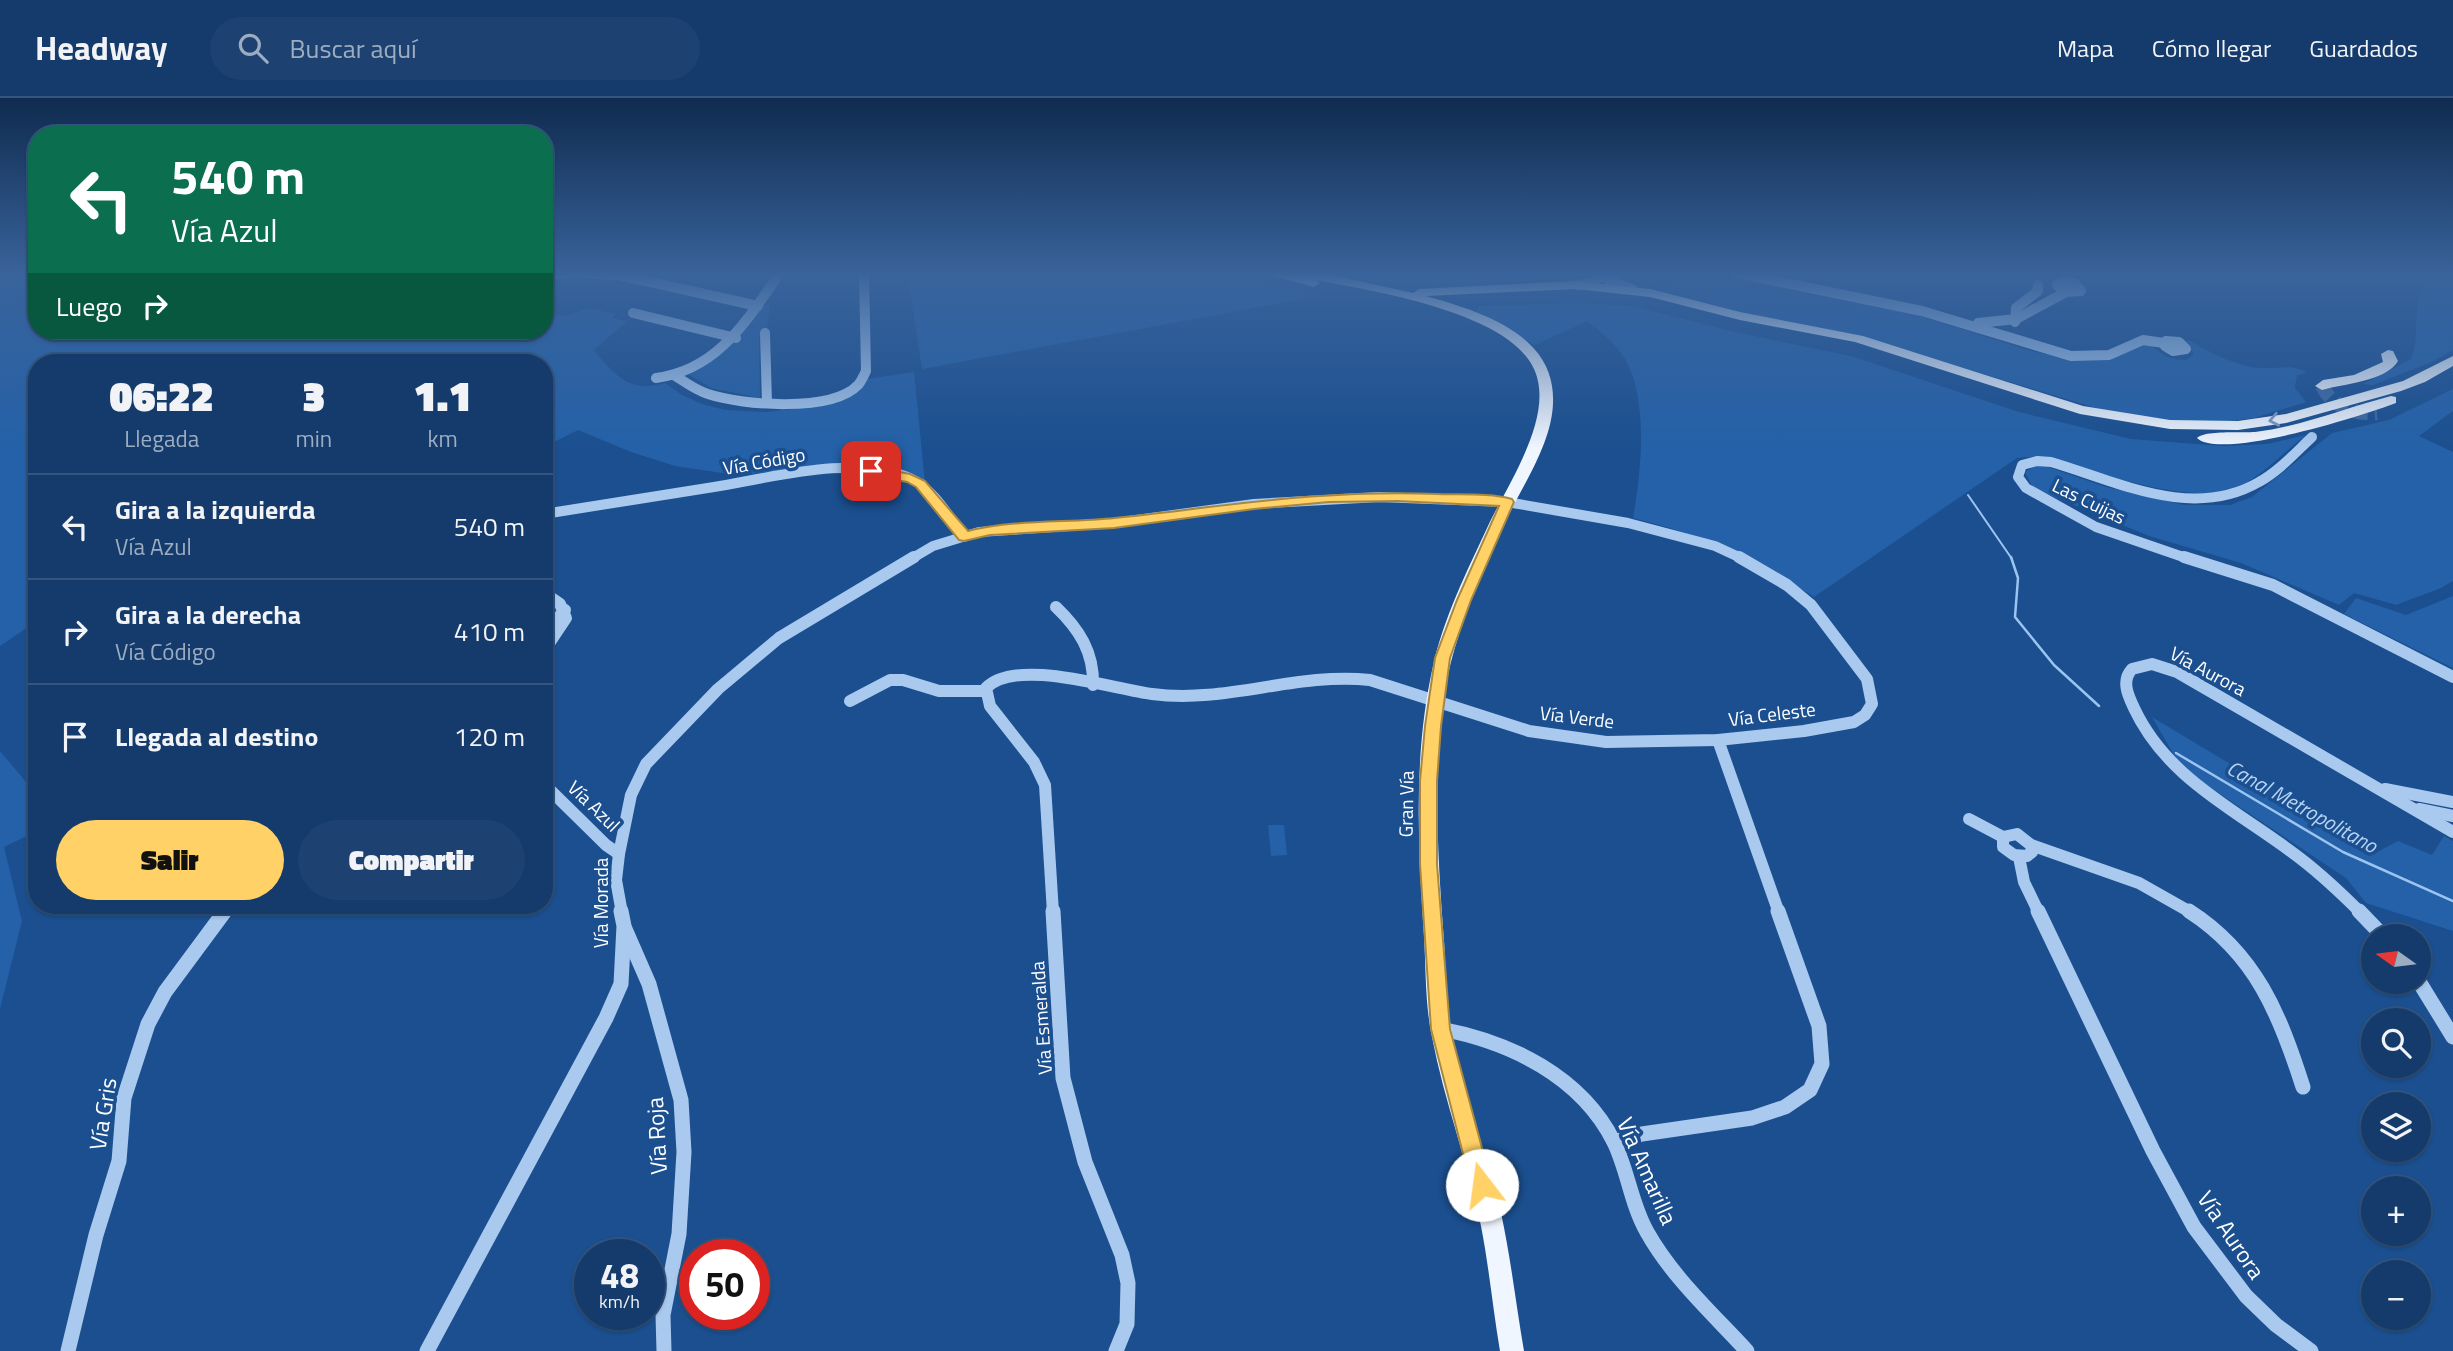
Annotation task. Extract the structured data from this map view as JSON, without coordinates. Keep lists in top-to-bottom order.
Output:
{
  "streets": {
    "main road": ["Gran Vía"],
    "street": [
      "Vía Código",
      "Las Cuijas",
      "Vía Aurora",
      "Vía Celeste",
      "Vía Verde",
      "Vía Azul",
      "Vía Morada",
      "Vía Esmeralda",
      "Vía Gris",
      "Vía Roja",
      "Vía Amarilla"
    ]
  },
  "crossings": [
    ["Vía Código", "Vía Morada"],
    ["Vía Celeste", "Vía Verde"],
    ["Vía Celeste", "Gran Vía"],
    ["Vía Celeste", "Vía Amarilla"],
    ["Vía Verde", "Gran Vía"],
    ["Gran Vía", "Vía Amarilla"],
    ["Vía Azul", "Vía Morada"],
    ["Vía Morada", "Vía Roja"]
  ],
  "water": ["Canal Metropolitano"],
  "north": "left",
  "page": {
    "header": "Headway",
    "search": "Buscar aquí",
    "nav": ["Mapa", "Cómo llegar", "Guardados"],
    "turn": ["540 m", "Vía Azul"],
    "then": "Luego",
    "eta": [
      "06:22",
      "Llegada",
      "3",
      "min",
      "1.1",
      "km"
    ],
    "list": [
      {
        "name": "Gira a la izquierda",
        "note": "Vía Azul",
        "value": "540 m"
      },
      {
        "name": "Gira a la derecha",
        "note": "Vía Código",
        "value": "410 m"
      },
      {
        "name": "Llegada al destino",
        "value": "120 m"
      }
    ],
    "buttons": ["Salir", "Compartir"],
    "map_buttons": ["+", "−"],
    "speed": "48 km/h",
    "limit": "50"
  }
}
